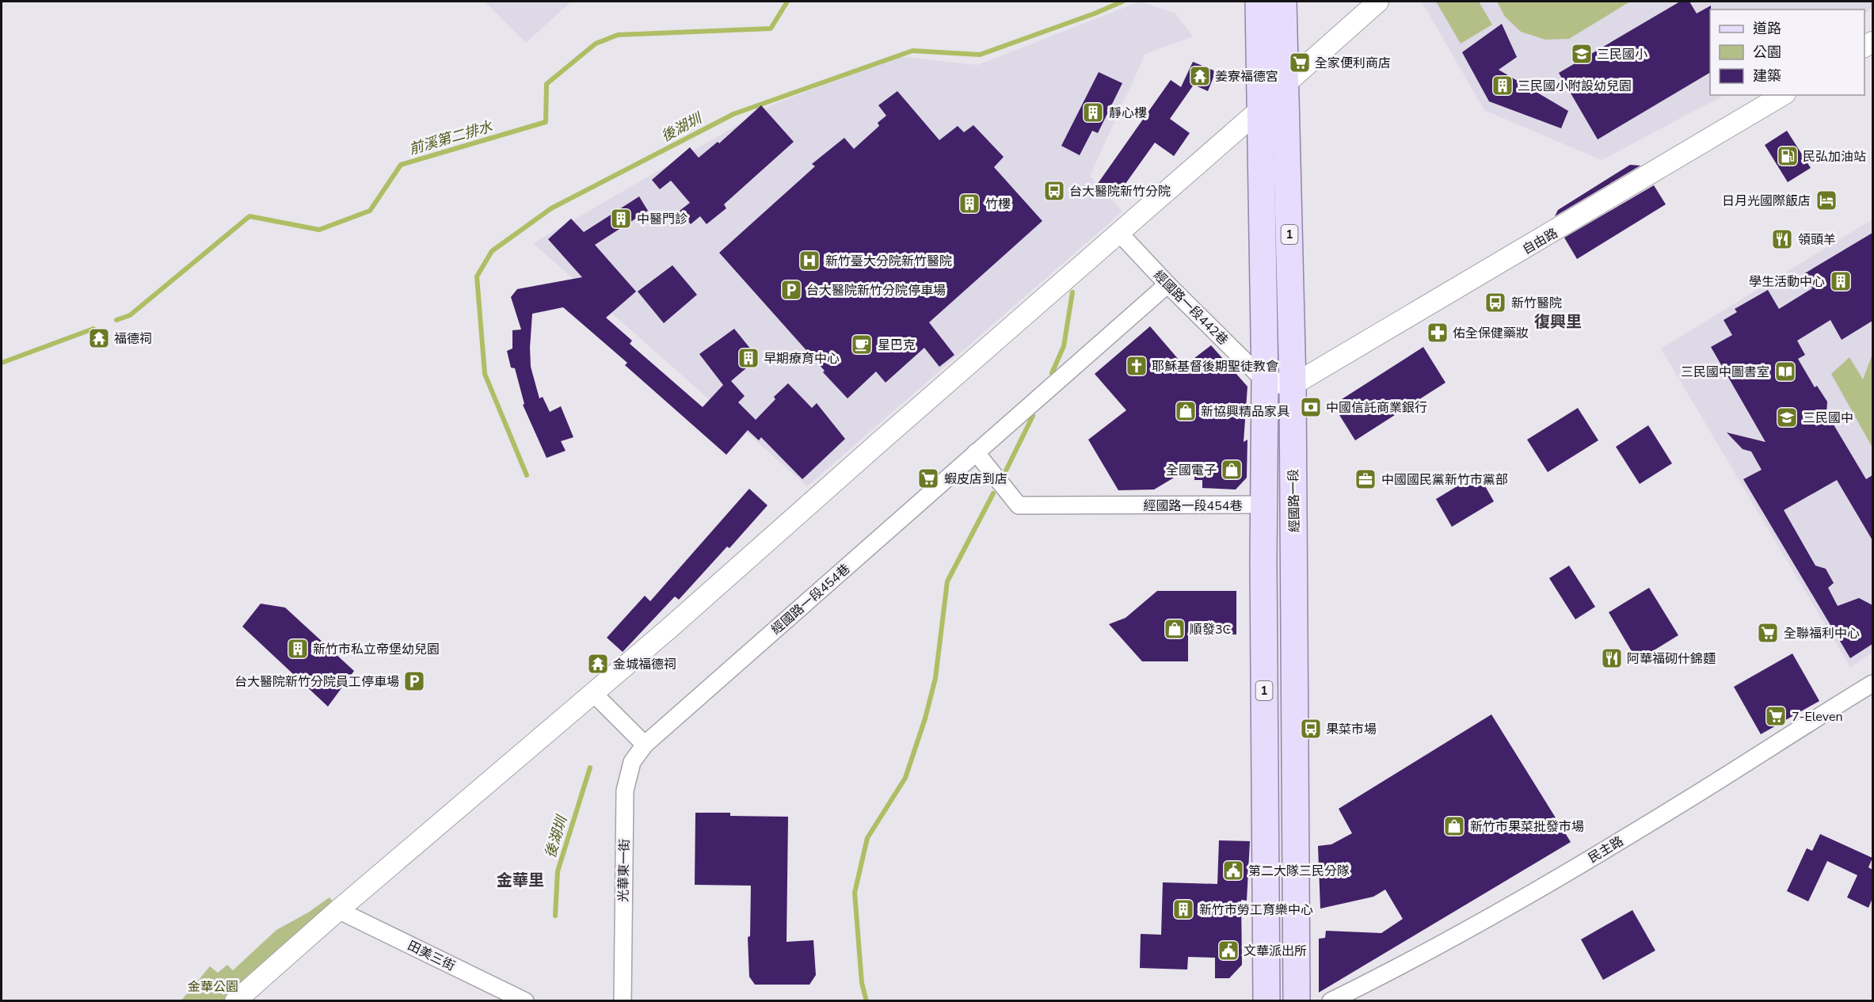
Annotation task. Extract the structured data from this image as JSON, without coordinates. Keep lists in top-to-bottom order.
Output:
{
  "streets": {
    "main road": ["1", "經國路一段"],
    "street": [
      "自由路",
      "經國路一段442巷",
      "經國路一段454巷",
      "民主路",
      "光華東一街",
      "田美三街"
    ]
  },
  "crossings": [
    ["1", "經國路一段442巷"],
    ["1", "經國路一段454巷"],
    ["自由路", "經國路一段"],
    ["經國路一段442巷", "經國路一段454巷"],
    ["經國路一段454巷", "光華東一街"]
  ],
  "districts": ["復興里", "金華里"],
  "water": ["後湖圳", "前溪第二排水"],
  "parks": ["金華公園"],
  "places": {
    "school or university": ["三民國小", "三民國中"],
    "supermarket": [
      "全家便利商店",
      "蝦皮店到店",
      "全聯福利中心",
      "7-Eleven"
    ],
    "temple": ["姜寮福德宮", "福德祠", "金城福德祠"],
    "building": [
      "三民國小附設幼兒園",
      "靜心樓",
      "竹樓",
      "中醫門診",
      "學生活動中心",
      "早期療育中心",
      "新竹市私立帝堡幼兒園",
      "新竹市勞工育樂中心"
    ],
    "fuel station": ["民弘加油站"],
    "bus stop": ["台大醫院新竹分院", "新竹醫院", "果菜市場"],
    "hotel": ["日月光國際飯店"],
    "restaurant": ["領頭羊", "阿華福砌什錦麵"],
    "hospital": ["新竹臺大分院新竹醫院"],
    "parking": ["台大醫院新竹分院停車場", "台大醫院新竹分院員工停車場"],
    "pharmacy": ["佑全保健藥妝"],
    "cafe": ["星巴克"],
    "church": ["耶穌基督後期聖徒教會"],
    "library": ["三民國中圖書室"],
    "bank": ["中國信託商業銀行"],
    "shop": [
      "新協興精品家具",
      "全國電子",
      "順發3C",
      "新竹市果菜批發市場"
    ],
    "office": ["中國國民黨新竹市黨部"],
    "public building": ["第二大隊三民分隊", "文華派出所"]
  },
  "legend": ["道路", "公園", "建築"]
}
